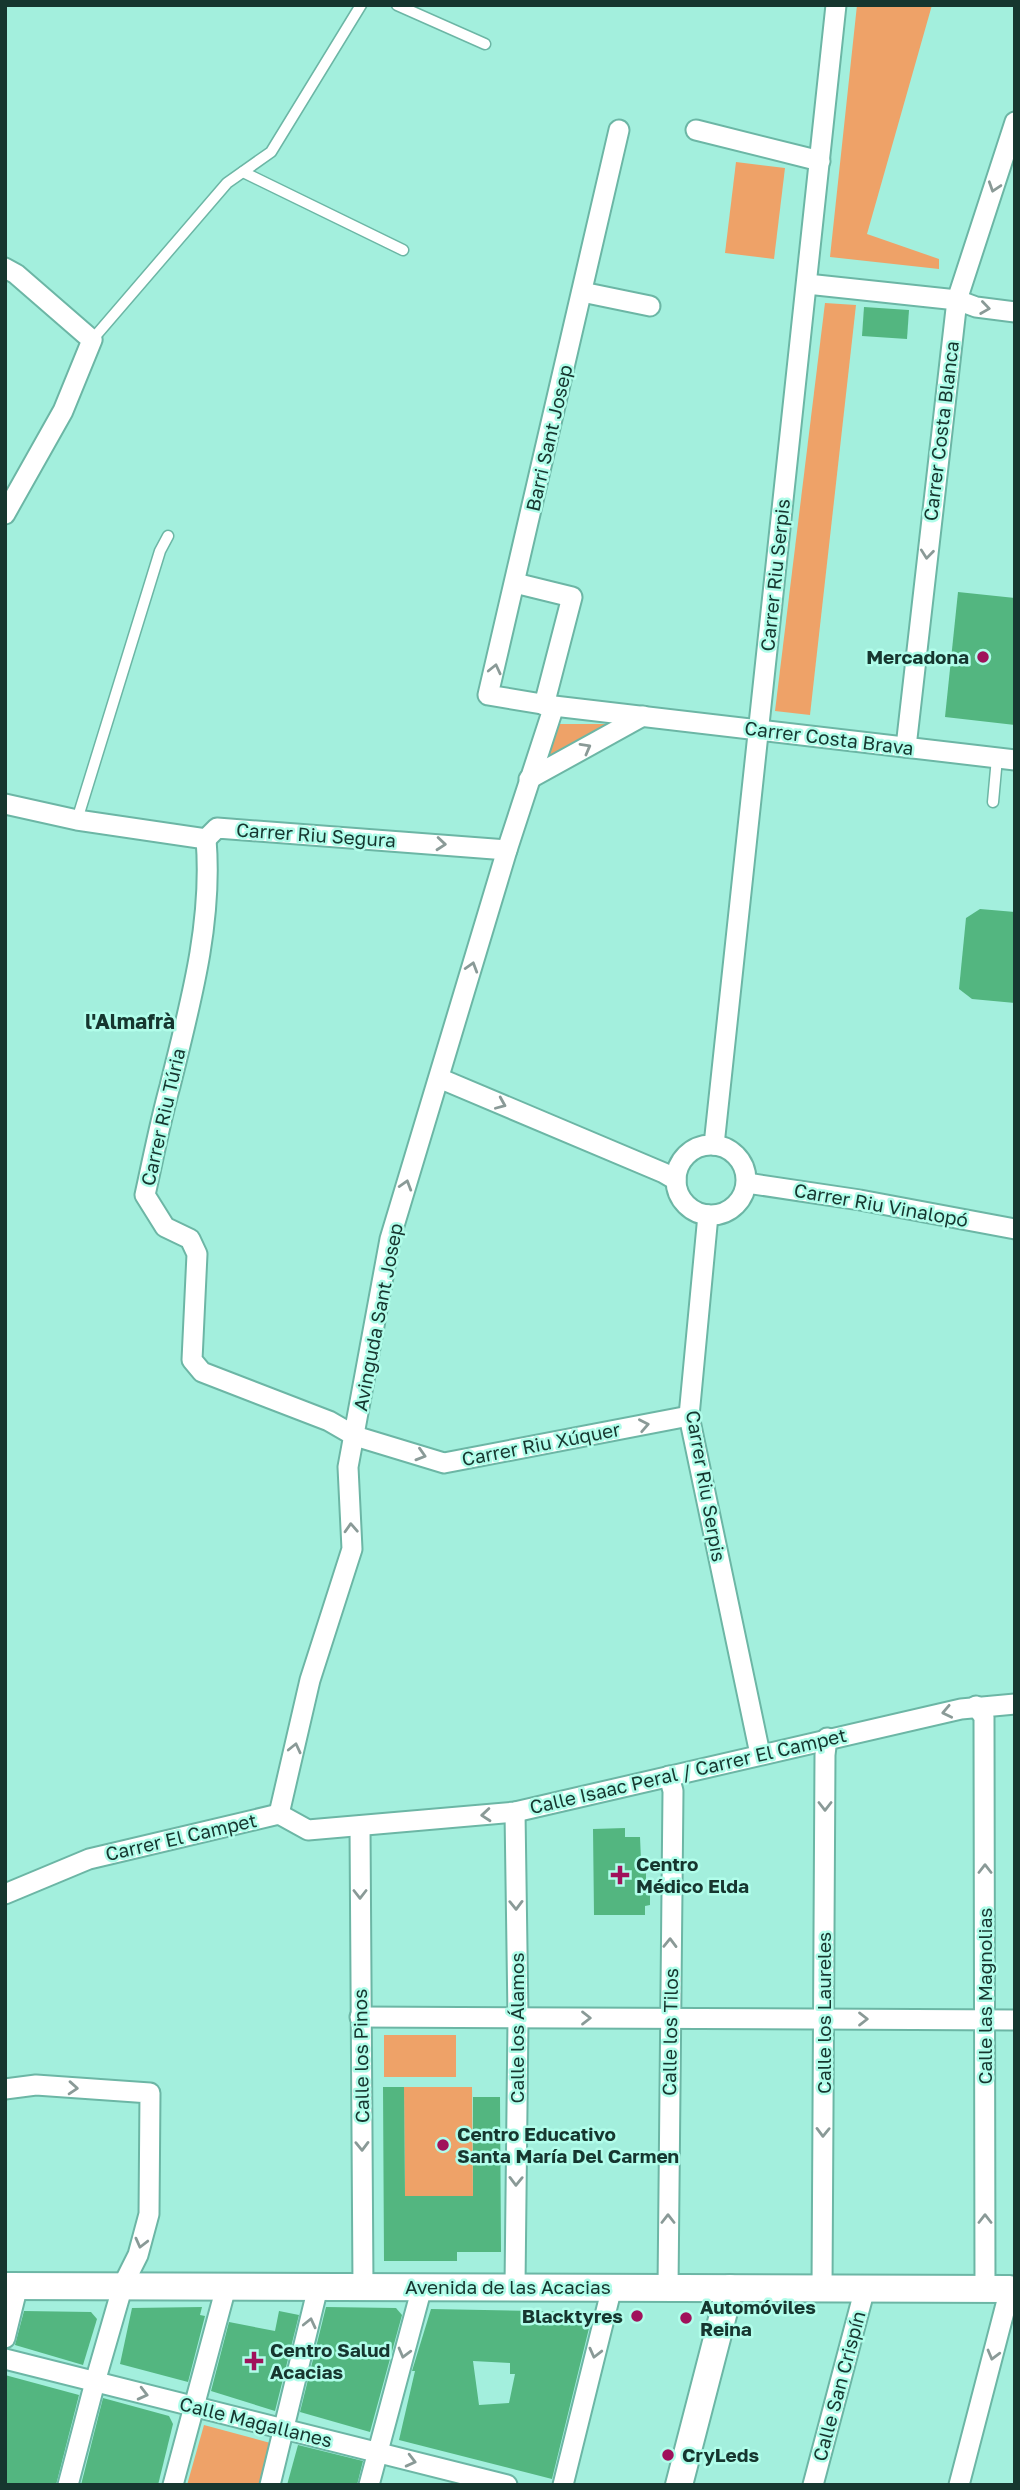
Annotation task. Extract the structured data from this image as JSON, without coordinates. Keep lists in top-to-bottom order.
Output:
{
  "streets": {
    "street": [
      "Carrer Costa Blanca",
      "Barri Sant Josep",
      "Carrer Riu Serpis",
      "Carrer Costa Brava",
      "Carrer Riu Segura",
      "Carrer Riu Túria",
      "Carrer Riu Vinalopó",
      "Avinguda Sant Josep",
      "Carrer Riu Xúquer",
      "Calle Isaac Peral / Carrer El Campet",
      "Carrer El Campet",
      "Calle las Magnolias",
      "Calle los Laureles",
      "Calle los Álamos",
      "Calle los Tilos",
      "Calle los Pinos",
      "Avenida de las Acacias",
      "Calle San Crispín",
      "Calle Magallanes"
    ]
  },
  "crossings": [
    ["Carrer Costa Blanca", "Carrer Costa Brava"],
    ["Barri Sant Josep", "Carrer Costa Brava"],
    ["Barri Sant Josep", "Avinguda Sant Josep"],
    ["Carrer Riu Serpis", "Carrer Costa Brava"],
    ["Carrer Riu Serpis", "Carrer Riu Vinalopó"],
    ["Carrer Riu Serpis", "Carrer Riu Xúquer"],
    ["Carrer Riu Serpis", "Calle Isaac Peral / Carrer El Campet"],
    ["Carrer Costa Brava", "Avinguda Sant Josep"],
    ["Carrer Riu Segura", "Carrer Riu Túria"],
    ["Carrer Riu Segura", "Avinguda Sant Josep"],
    ["Carrer Riu Túria", "Avinguda Sant Josep"],
    ["Carrer Riu Túria", "Carrer Riu Xúquer"],
    ["Avinguda Sant Josep", "Carrer Riu Xúquer"],
    ["Avinguda Sant Josep", "Carrer El Campet"],
    ["Calle Isaac Peral / Carrer El Campet", "Carrer El Campet"],
    ["Calle Isaac Peral / Carrer El Campet", "Calle las Magnolias"],
    ["Calle Isaac Peral / Carrer El Campet", "Calle los Laureles"],
    ["Calle Isaac Peral / Carrer El Campet", "Calle los Álamos"],
    ["Calle Isaac Peral / Carrer El Campet", "Calle los Tilos"],
    ["Calle Isaac Peral / Carrer El Campet", "Calle los Pinos"],
    ["Carrer El Campet", "Calle los Pinos"],
    ["Calle las Magnolias", "Avenida de las Acacias"],
    ["Calle los Laureles", "Avenida de las Acacias"],
    ["Calle los Álamos", "Avenida de las Acacias"],
    ["Calle los Tilos", "Avenida de las Acacias"],
    ["Calle los Pinos", "Avenida de las Acacias"],
    ["Avenida de las Acacias", "Calle San Crispín"]
  ],
  "one_way": [
    "Carrer Costa Blanca",
    "Carrer Riu Segura",
    "Avinguda Sant Josep",
    "Carrer Riu Xúquer",
    "Calle Isaac Peral / Carrer El Campet",
    "Calle los Laureles",
    "Calle los Álamos",
    "Calle los Tilos",
    "Calle los Pinos",
    "Calle Magallanes"
  ],
  "districts": ["l'Almafrà"],
  "places": {
    "other": [
      "Mercadona",
      "Centro Educativo Santa María Del Carmen",
      "Blacktyres",
      "Automóviles Reina",
      "CryLeds"
    ],
    "health": ["Centro Médico Elda", "Centro Salud Acacias"]
  }
}
